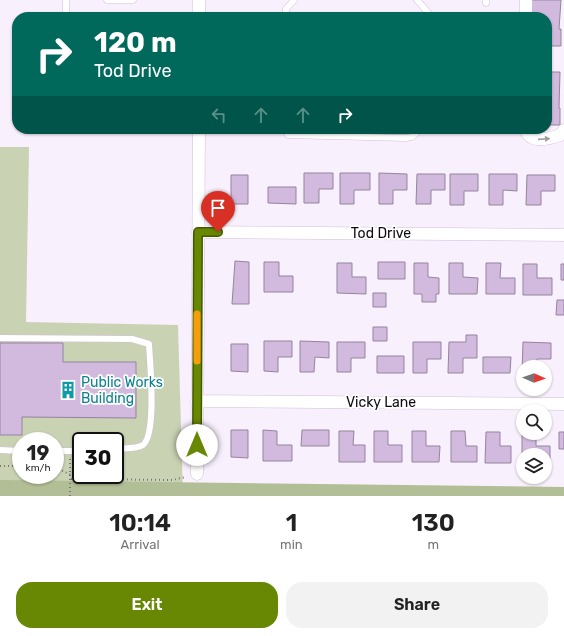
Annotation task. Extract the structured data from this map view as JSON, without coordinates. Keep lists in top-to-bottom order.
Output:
{
  "streets": {
    "street": ["Tod Drive", "Vicky Lane"]
  },
  "places": {
    "building": ["Public Works Building"]
  },
  "north": "right",
  "page": {
    "turn": ["120 m", "Tod Drive"],
    "speed": "19 km/h",
    "limit": "30",
    "eta": [
      "10:14",
      "Arrival",
      "1",
      "min",
      "130",
      "m"
    ],
    "buttons": ["Exit", "Share"]
  }
}
